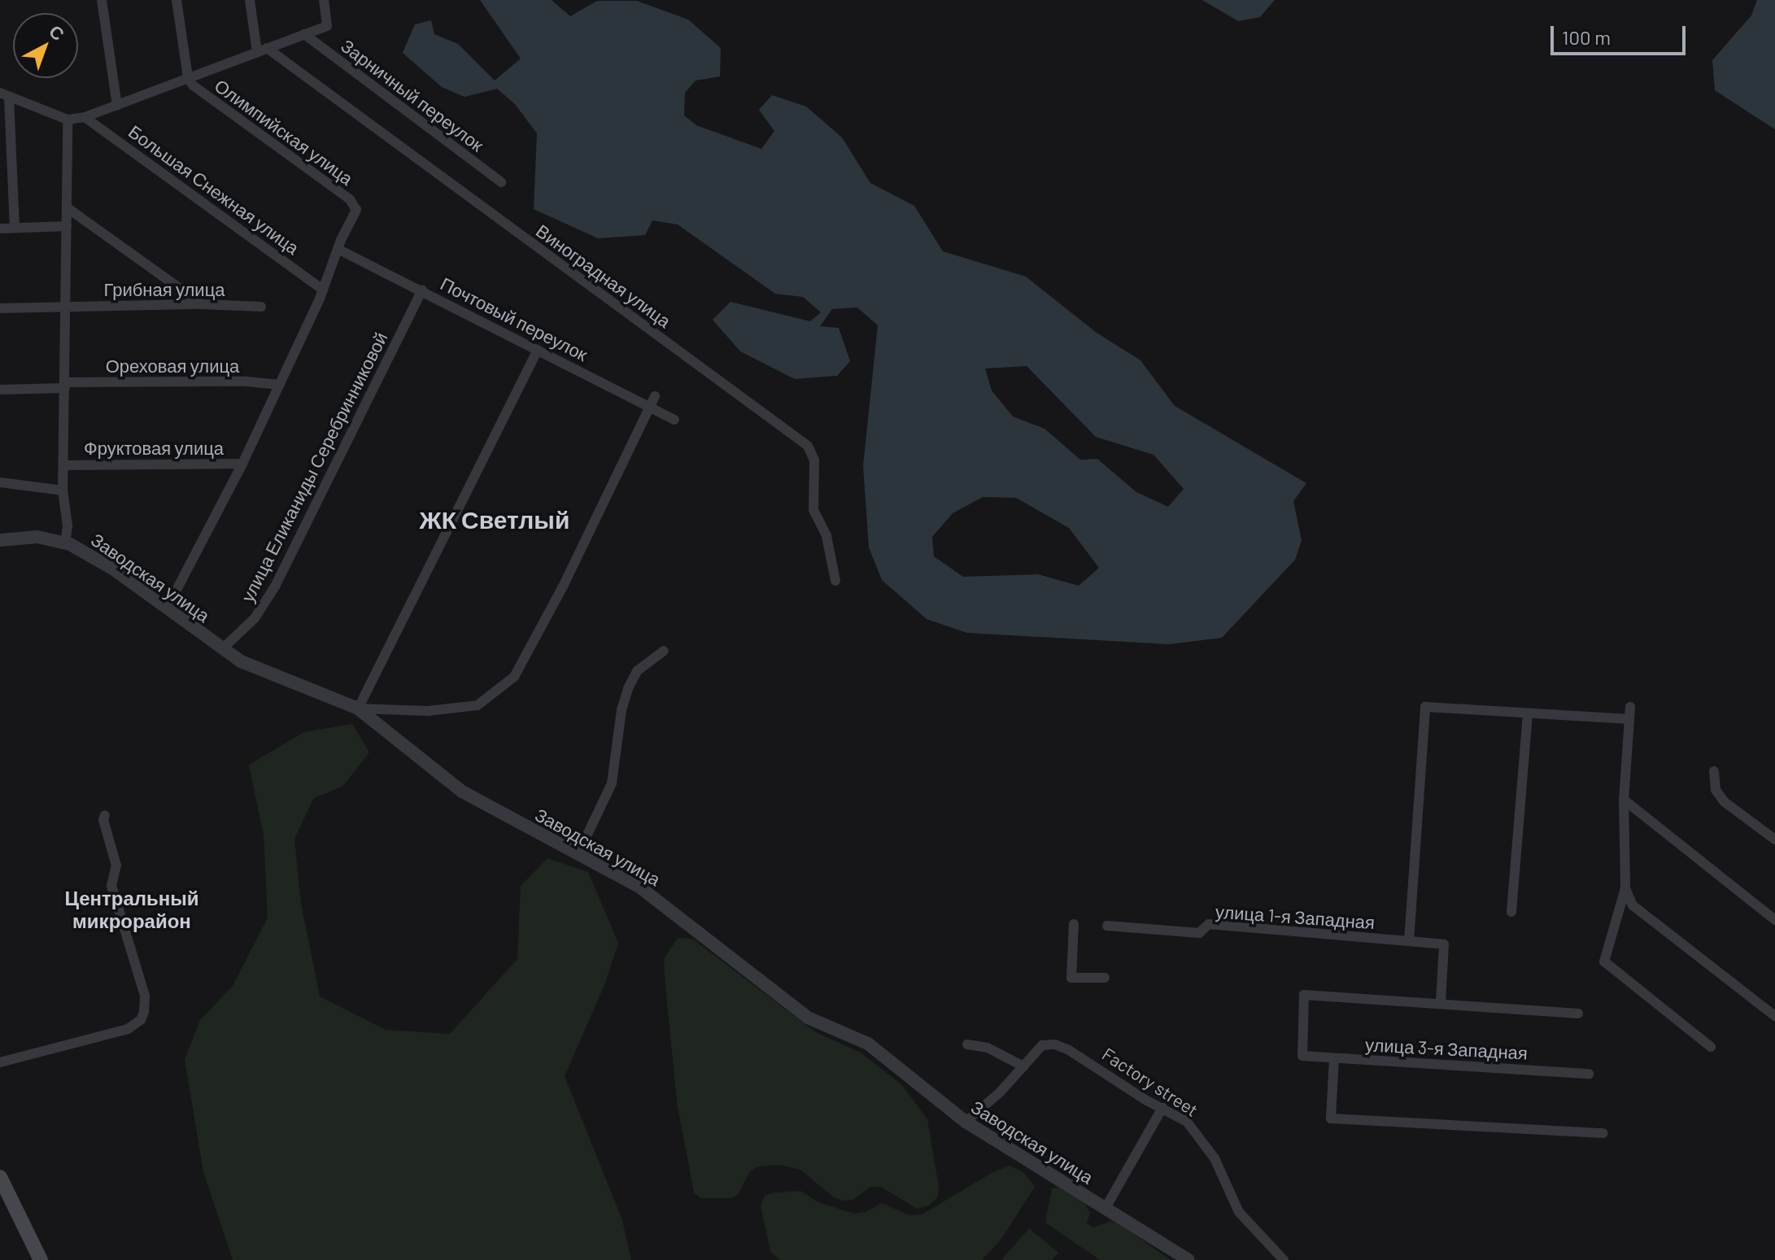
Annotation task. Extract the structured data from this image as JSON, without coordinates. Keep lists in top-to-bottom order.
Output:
{
  "streets": {
    "street": [
      "Зарничный переулок",
      "Олимпийская улица",
      "Большая Снежная улица",
      "Виноградная улица",
      "Грибная улица",
      "Почтовый переулок",
      "Ореховая улица",
      "Фруктовая улица",
      "улица Еликаниды Серебринниковой",
      "Заводская улица",
      "улица 1-я Западная",
      "улица 3-я Западная",
      "Factory street"
    ]
  },
  "crossings": [
    ["Олимпийская улица", "Большая Снежная улица"],
    ["Олимпийская улица", "Почтовый переулок"],
    ["Олимпийская улица", "Ореховая улица"],
    ["Олимпийская улица", "Фруктовая улица"],
    ["Олимпийская улица", "Заводская улица"],
    ["Почтовый переулок", "улица Еликаниды Серебринниковой"],
    ["улица Еликаниды Серебринниковой", "Заводская улица"],
    ["Заводская улица", "Factory street"],
    ["улица 1-я Западная", "улица 3-я Западная"]
  ],
  "districts": ["ЖК Светлый", "Центральный микрорайон"],
  "scale_bar": "100 m",
  "north": "top right"
}
